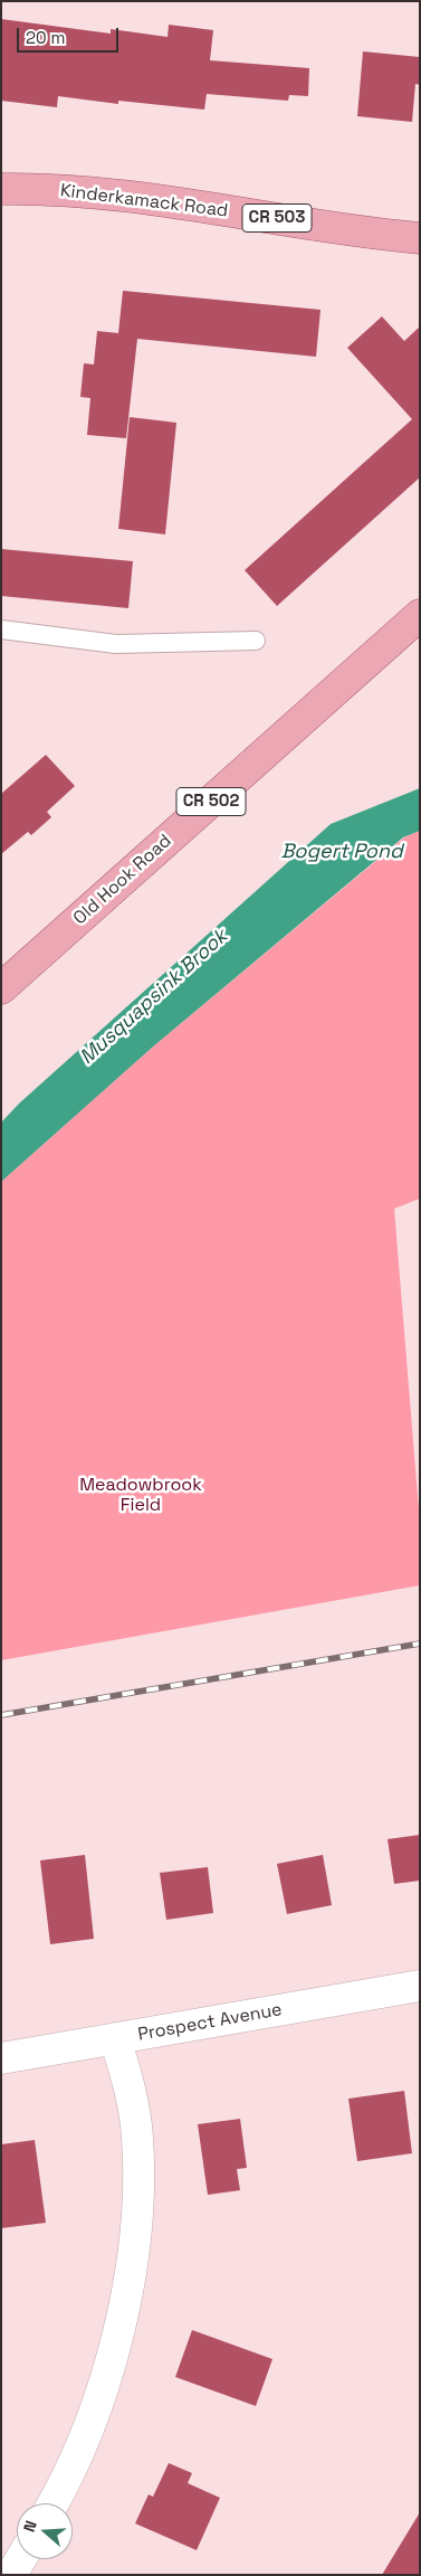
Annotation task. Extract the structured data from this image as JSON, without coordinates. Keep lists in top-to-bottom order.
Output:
{
  "streets": {
    "main road": [
      "Kinderkamack Road",
      "CR 503",
      "CR 502",
      "Old Hook Road"
    ],
    "street": ["Prospect Avenue"]
  },
  "water": ["Bogert Pond", "Musquapsink Brook"],
  "parks": ["Meadowbrook Field"],
  "scale_bar": "20 m",
  "north": "left"
}
